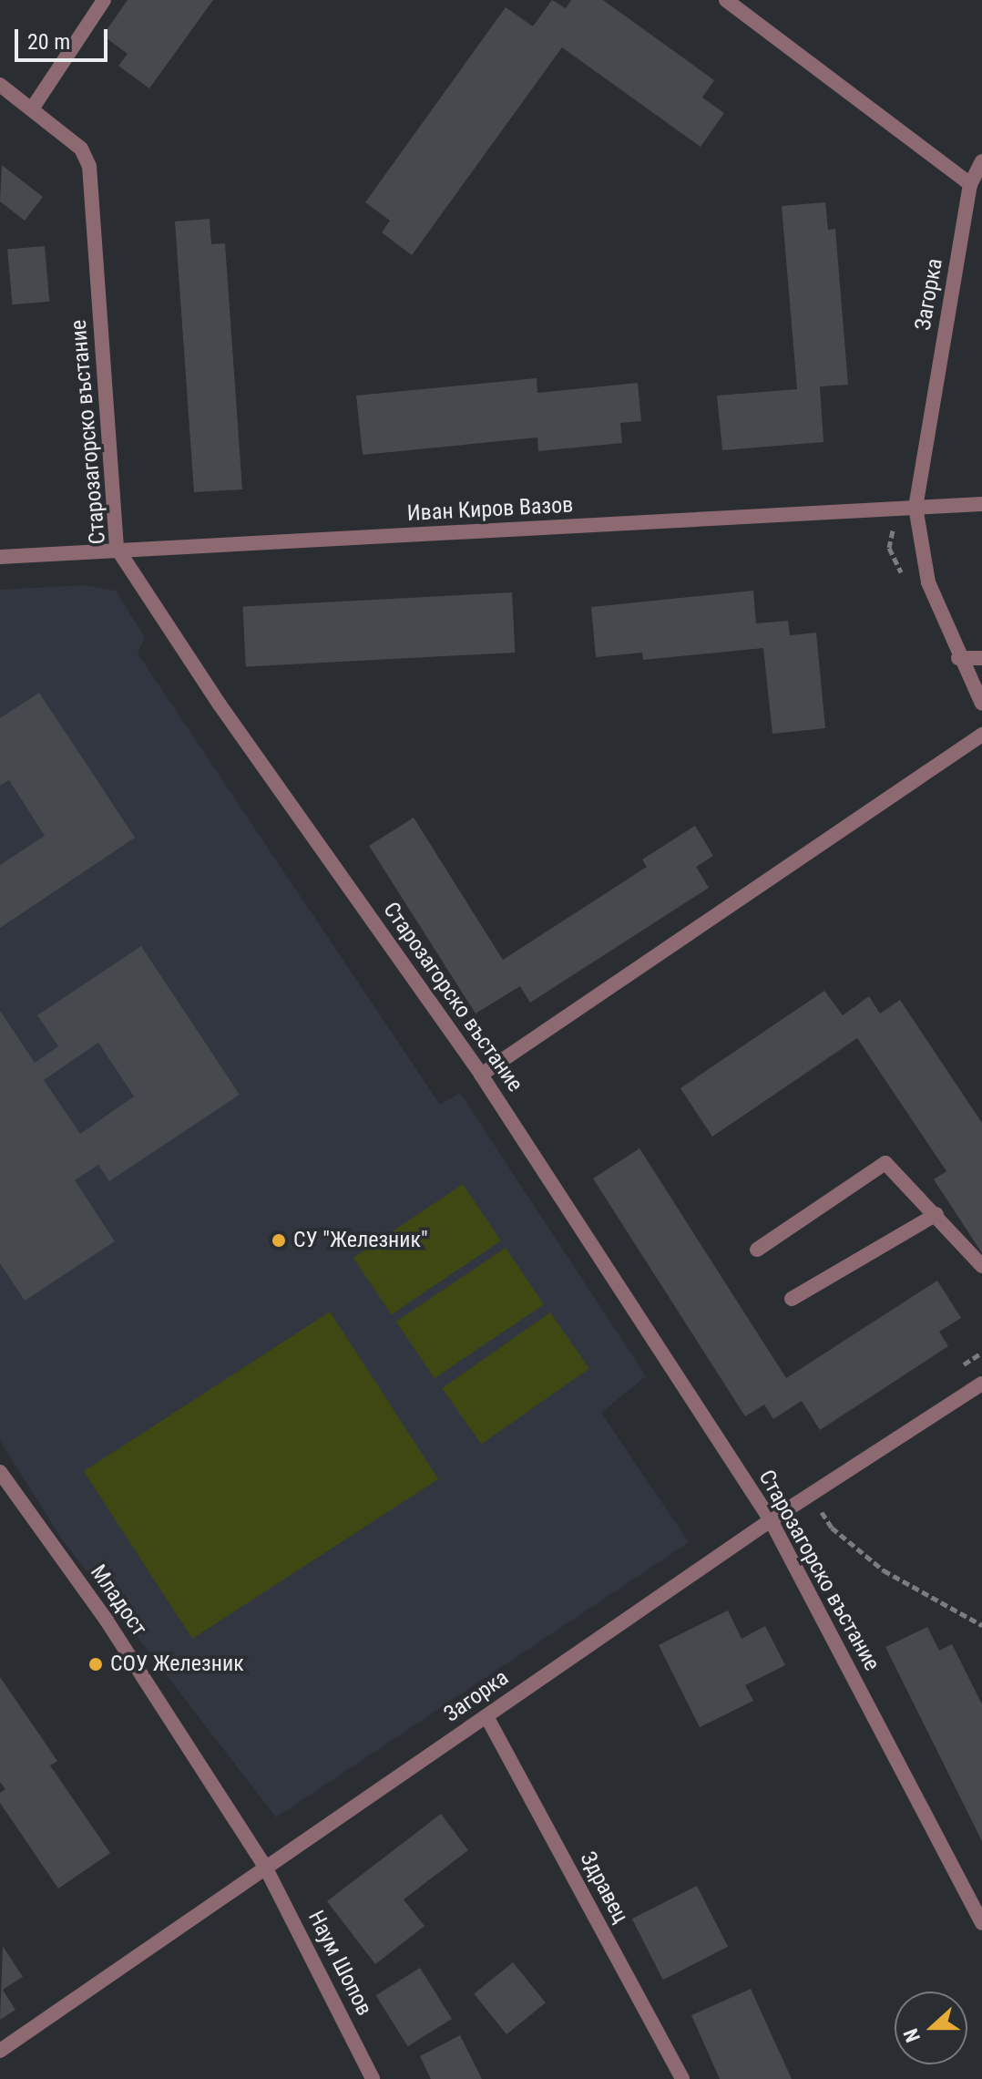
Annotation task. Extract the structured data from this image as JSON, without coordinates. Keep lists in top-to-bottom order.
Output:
{
  "streets": {
    "street": [
      "Загорка",
      "Старозагорско въстание",
      "Иван Киров Вазов",
      "Младост",
      "Здравец",
      "Наум Шопов"
    ]
  },
  "crossings": [
    ["Загорка", "Старозагорско въстание"],
    ["Загорка", "Иван Киров Вазов"],
    ["Загорка", "Младост"],
    ["Загорка", "Здравец"],
    ["Загорка", "Наум Шопов"],
    ["Старозагорско въстание", "Иван Киров Вазов"],
    ["Младост", "Наум Шопов"]
  ],
  "places": ["СУ \"Железник\"", "СОУ Железник"],
  "scale_bar": "20 m",
  "north": "left"
}
